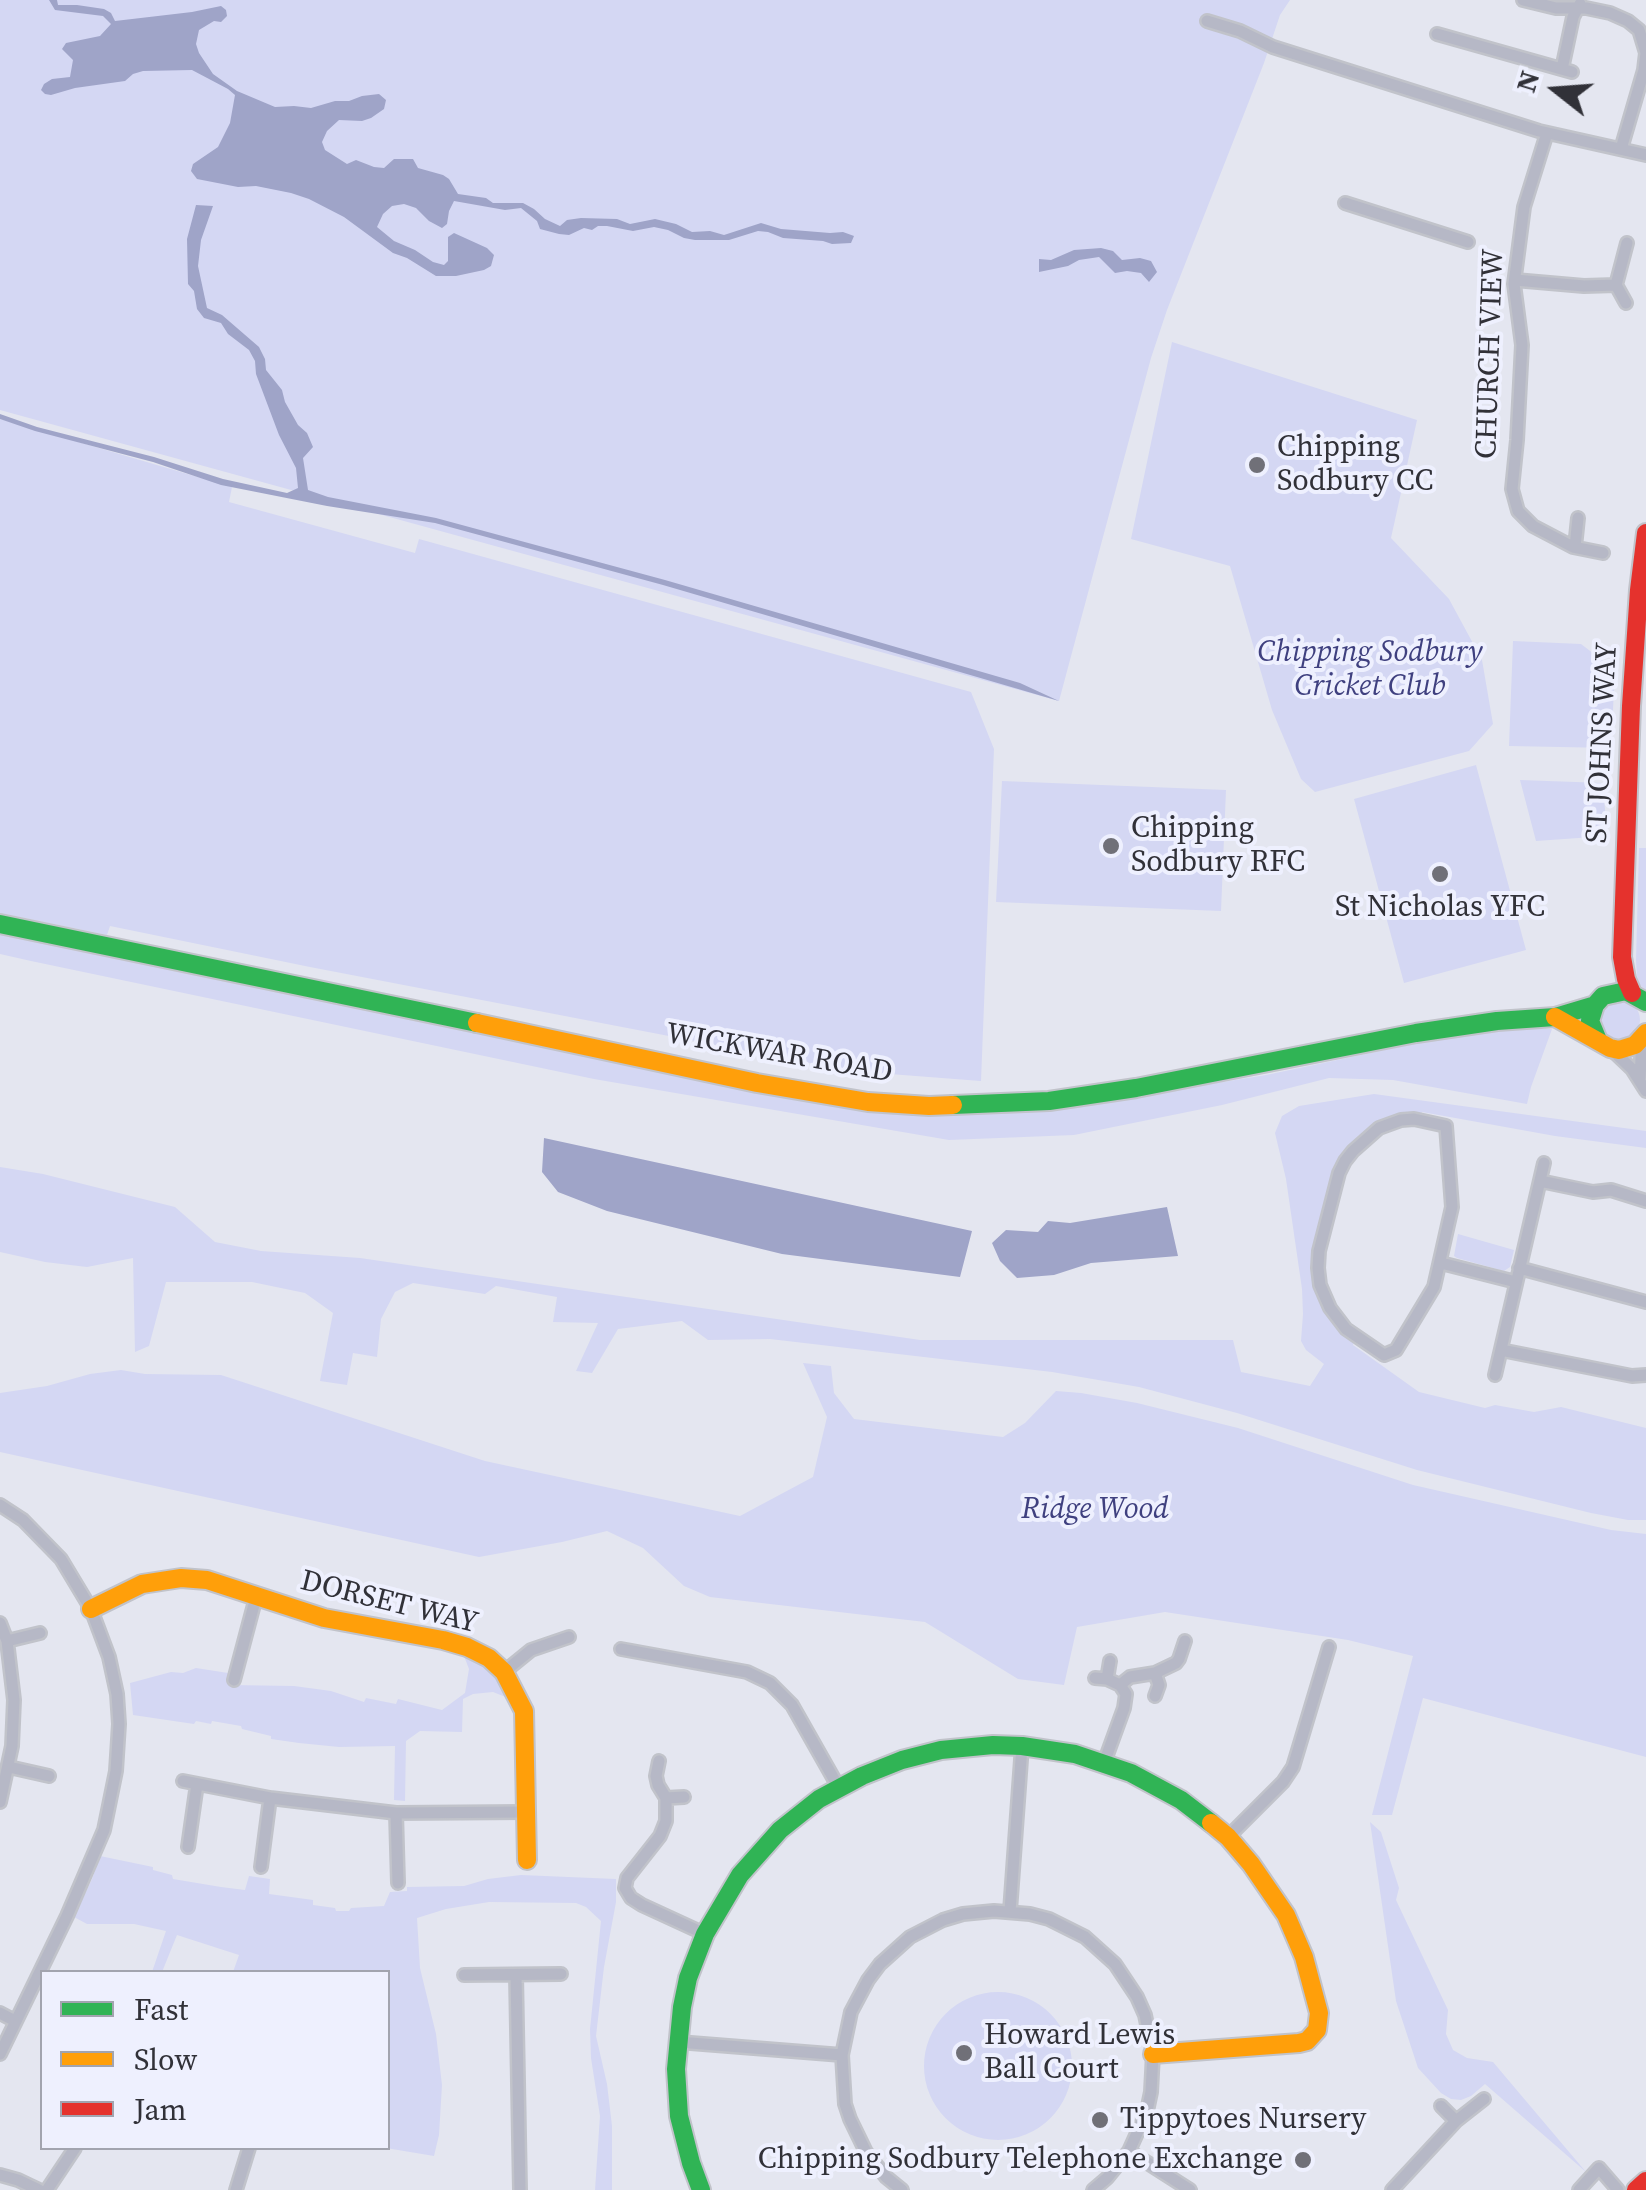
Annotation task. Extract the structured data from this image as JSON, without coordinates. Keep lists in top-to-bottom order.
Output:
{
  "streets": {
    "street": [
      "CHURCH VIEW",
      "ST JOHNS WAY",
      "WICKWAR ROAD",
      "DORSET WAY"
    ]
  },
  "crossings": [
    ["ST JOHNS WAY", "WICKWAR ROAD"]
  ],
  "parks": ["Chipping Sodbury Cricket Club", "Ridge Wood"],
  "places": [
    "Chipping Sodbury CC",
    "Chipping Sodbury RFC",
    "St Nicholas YFC",
    "Howard Lewis Ball Court",
    "Tippytoes Nursery",
    "Chipping Sodbury Telephone Exchange"
  ],
  "legend": ["Fast", "Slow", "Jam"],
  "north": "left"
}
